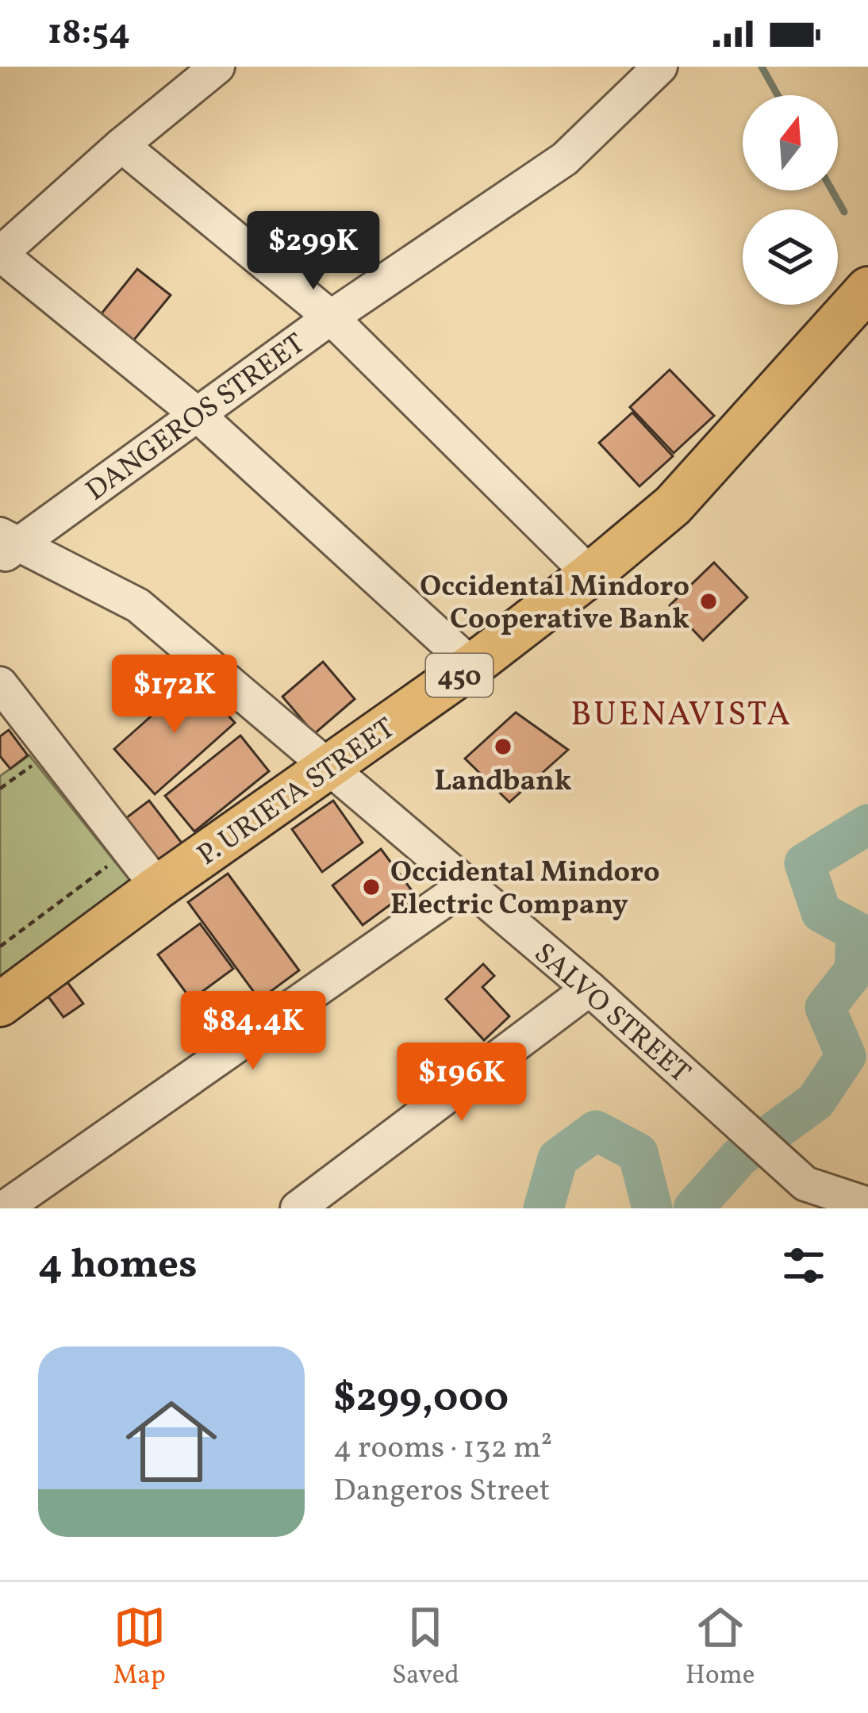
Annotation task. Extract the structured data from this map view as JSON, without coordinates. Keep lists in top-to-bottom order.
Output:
{
  "streets": {
    "main road": ["450", "P. URIETA STREET"],
    "street": ["DANGEROS STREET", "SALVO STREET"]
  },
  "crossings": [
    ["DANGEROS STREET", "SALVO STREET"],
    ["P. URIETA STREET", "SALVO STREET"]
  ],
  "districts": ["BUENAVISTA"],
  "places": ["Occidental Mindoro Cooperative Bank", "Landbank", "Occidental Mindoro Electric Company"],
  "north": "top",
  "page": {
    "status": "18:54",
    "price": [
      "$299K",
      "$172K",
      "$84.4K",
      "$196K"
    ],
    "heading": "4 homes",
    "list": [
      {
        "name": "$299,000",
        "note": "4 rooms · 132 m² · Dangeros Street"
      }
    ],
    "tabs": ["Map", "Saved", "Home"]
  }
}
